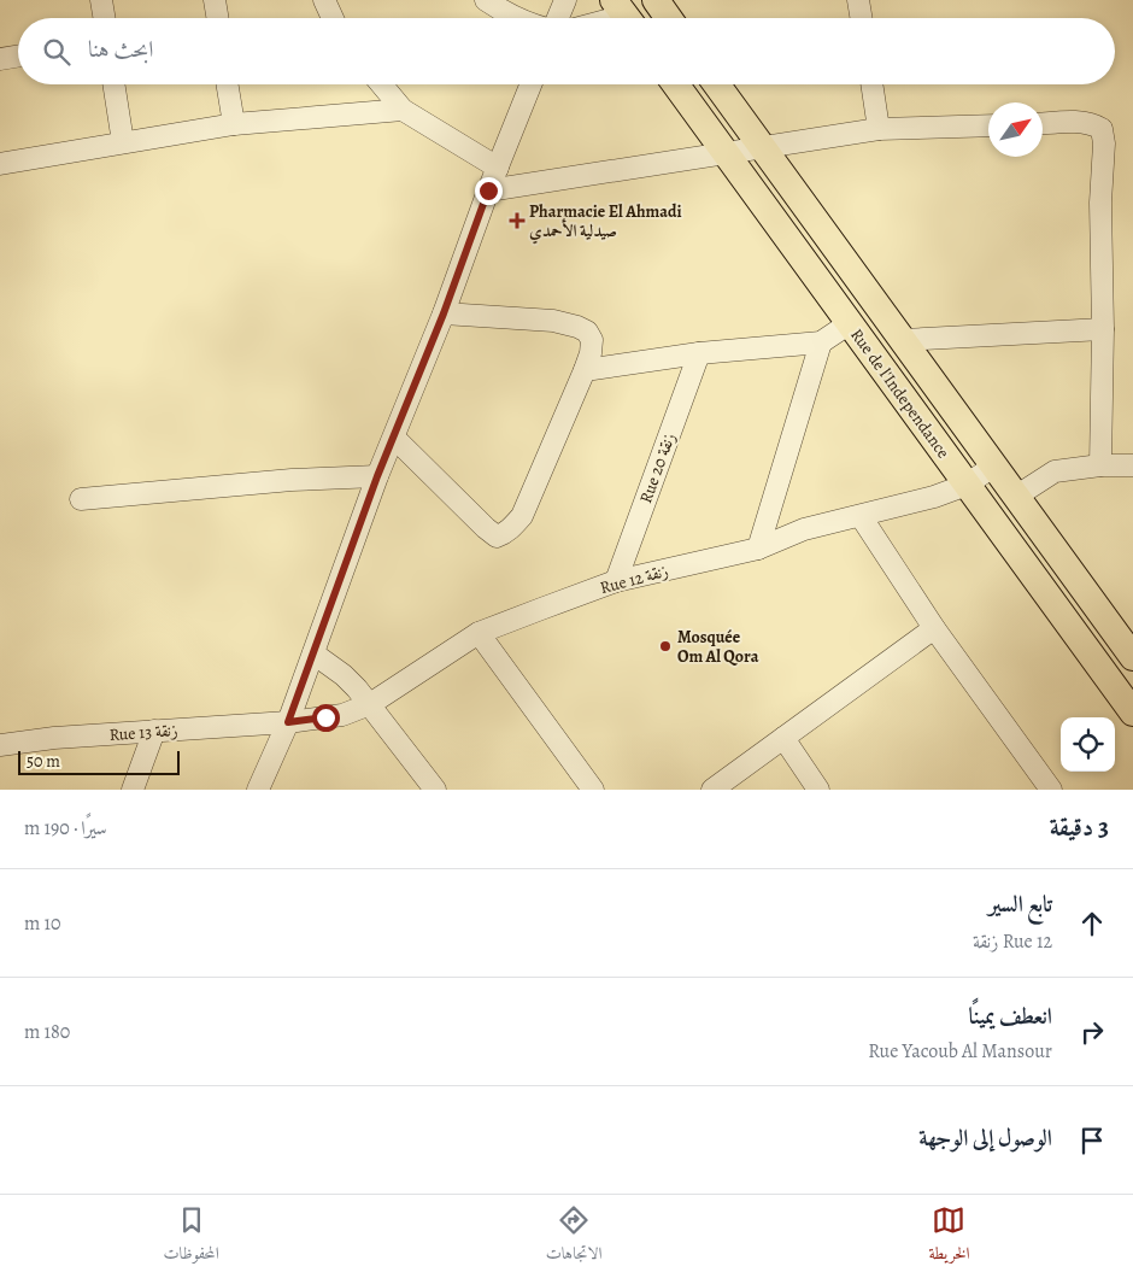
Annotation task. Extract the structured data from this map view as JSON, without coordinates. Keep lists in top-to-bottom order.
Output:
{
  "streets": {
    "main road": ["Rue de l'Independance"],
    "street": ["Rue 20 زنقة", "Rue 12 زنقة", "Rue 13 زنقة"]
  },
  "crossings": [
    ["Rue de l'Independance", "Rue 12 زنقة"],
    ["Rue 20 زنقة", "Rue 12 زنقة"],
    ["Rue 12 زنقة", "Rue 13 زنقة"]
  ],
  "places": {
    "health": ["Pharmacie El Ahmadi صيدلية الأحمدي"],
    "other": ["Mosquée Om Al Qora"]
  },
  "scale_bar": "50 m",
  "north": "top right",
  "page": {
    "search": "ابحث هنا",
    "scale": "50 m",
    "heading": ["3 دقيقة", "سيرًا · 190 m"],
    "list": [
      ["تابع السير", "Rue 12 زنقة", "10 m"],
      ["انعطف يمينًا", "Rue Yacoub Al Mansour", "180 m"],
      "الوصول إلى الوجهة"
    ],
    "nav": ["الخريطة", "الاتجاهات", "المحفوظات"]
  }
}
